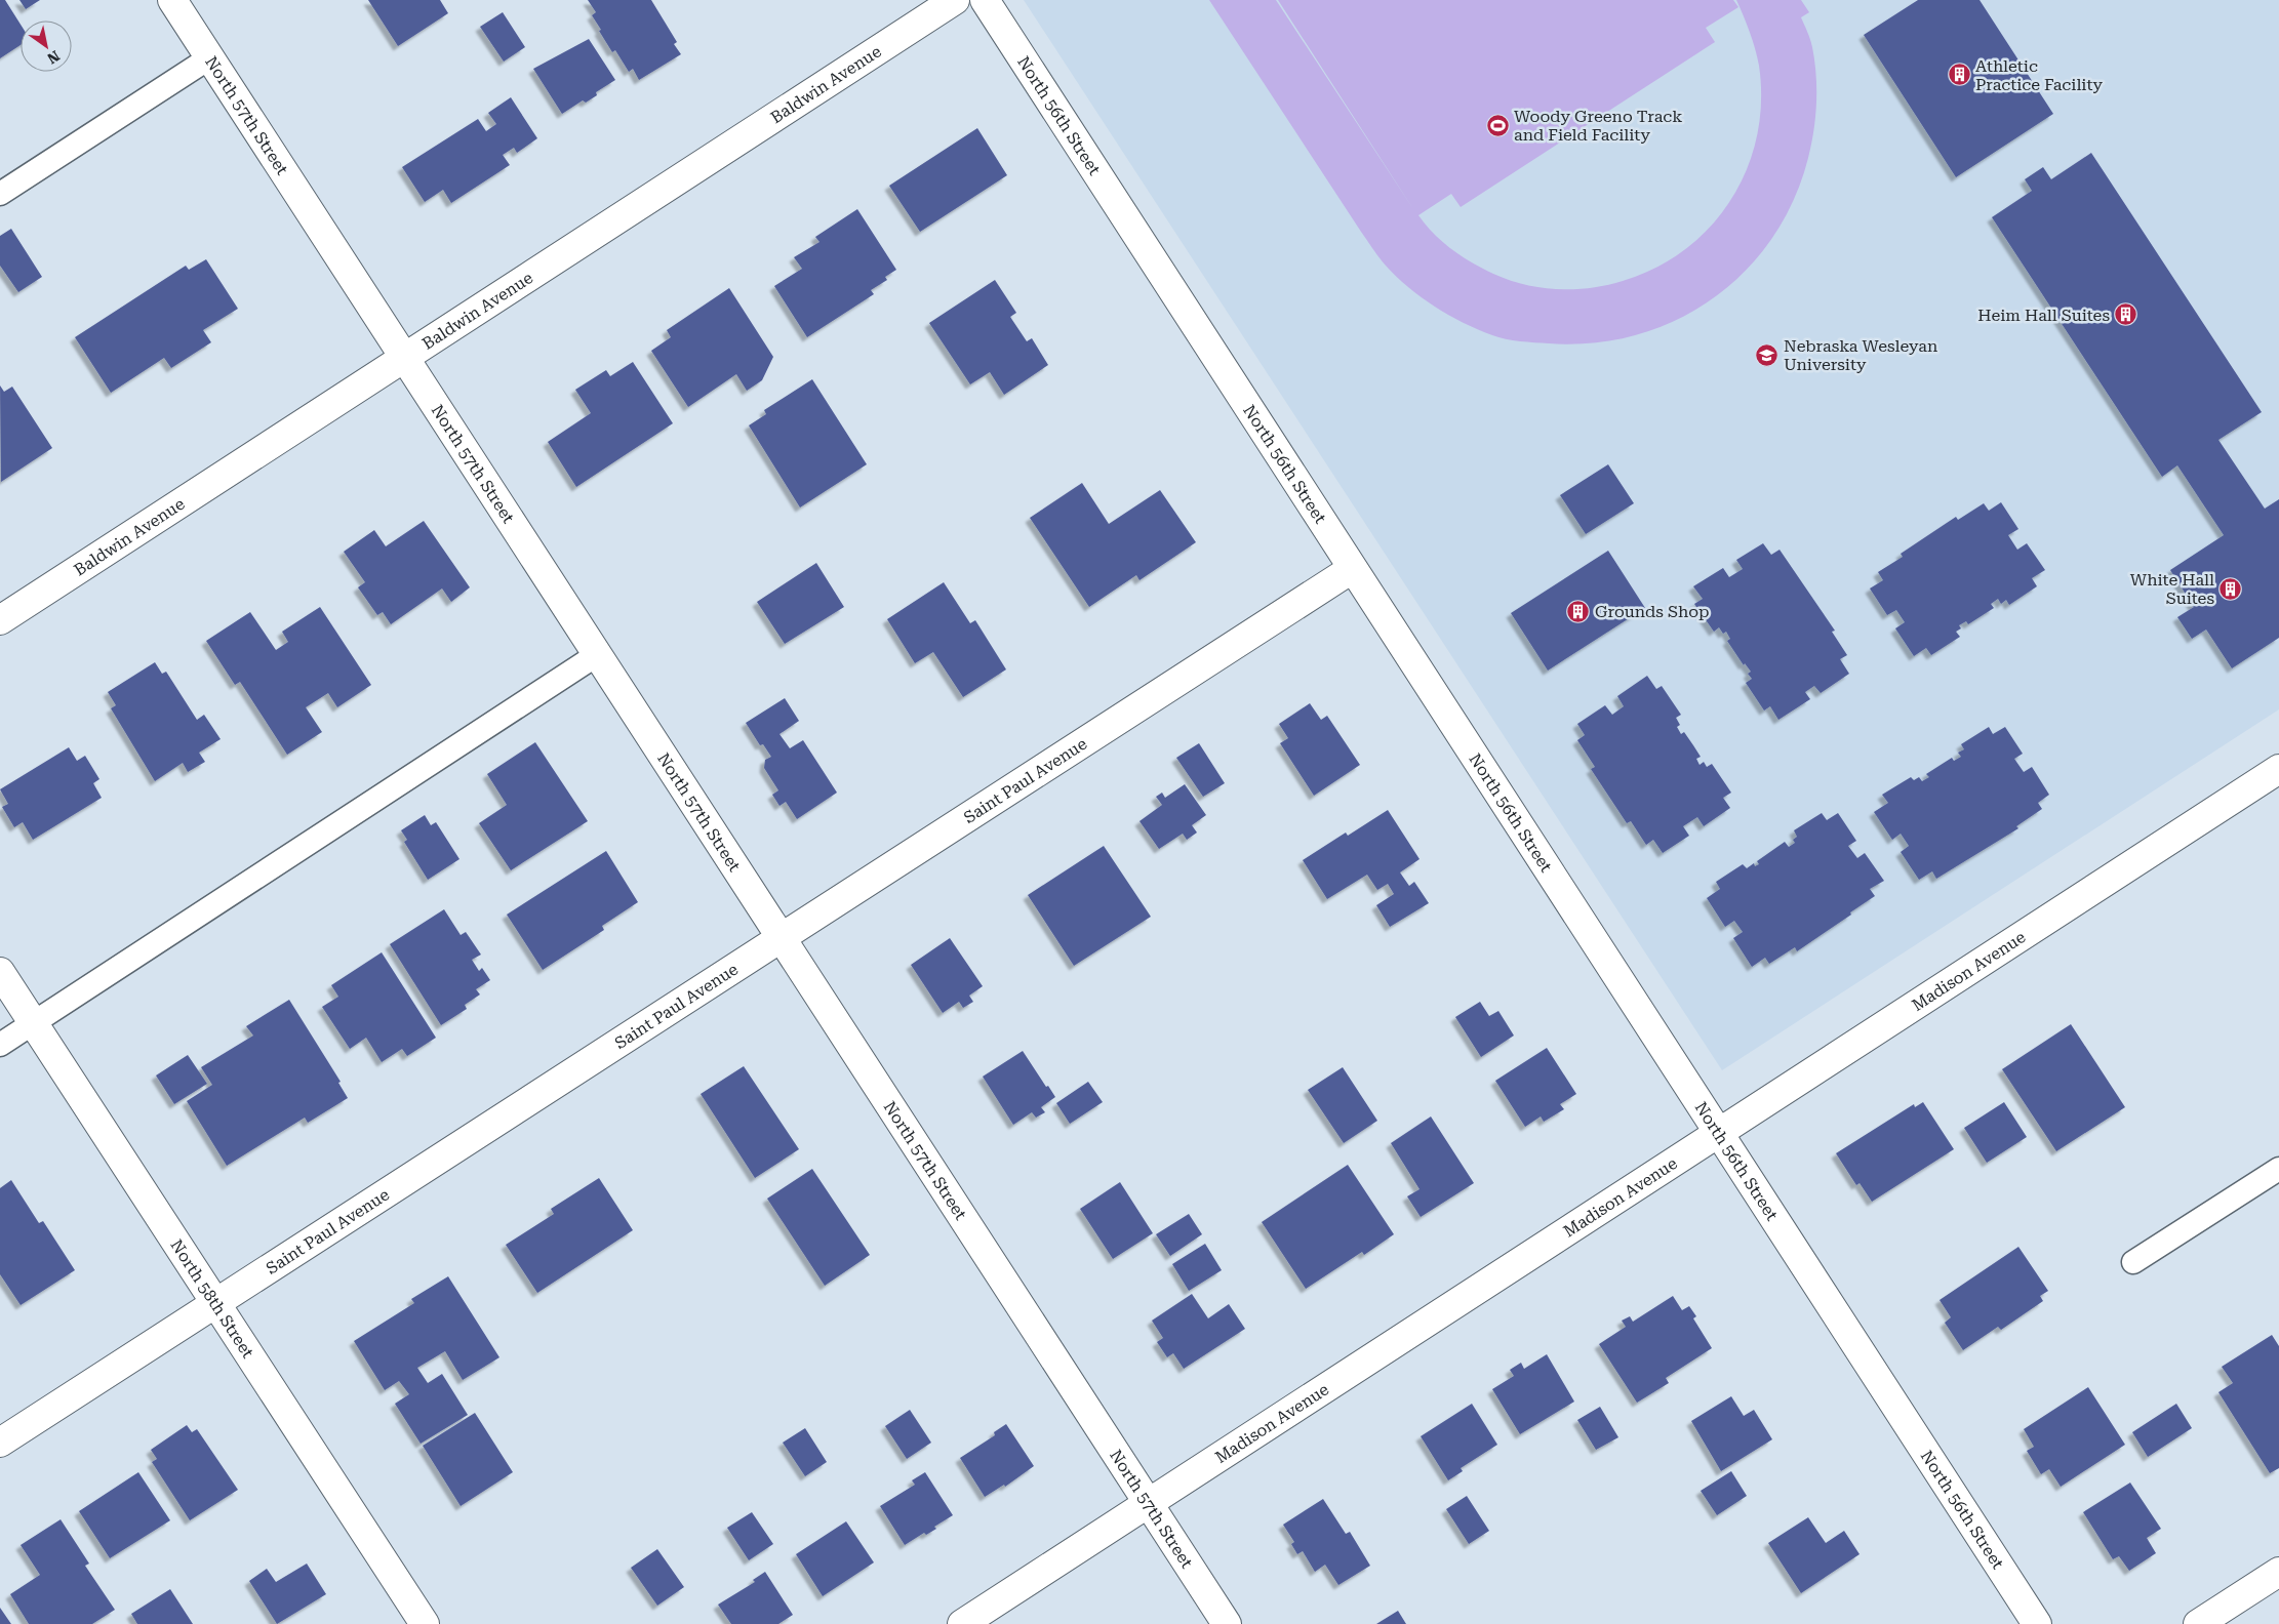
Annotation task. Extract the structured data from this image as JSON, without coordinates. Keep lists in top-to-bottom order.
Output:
{
  "streets": {
    "street": [
      "Baldwin Avenue",
      "North 57th Street",
      "North 56th Street",
      "Saint Paul Avenue",
      "Madison Avenue",
      "North 58th Street"
    ]
  },
  "crossings": [
    ["Baldwin Avenue", "North 57th Street"],
    ["North 57th Street", "Saint Paul Avenue"],
    ["North 57th Street", "Madison Avenue"],
    ["North 56th Street", "Saint Paul Avenue"],
    ["North 56th Street", "Madison Avenue"],
    ["Saint Paul Avenue", "North 58th Street"]
  ],
  "places": {
    "building": [
      "Athletic Practice Facility",
      "Heim Hall Suites",
      "White Hall Suites",
      "Grounds Shop"
    ],
    "sports": ["Woody Greeno Track and Field Facility"],
    "school or university": ["Nebraska Wesleyan University"]
  },
  "north": "bottom right"
}
